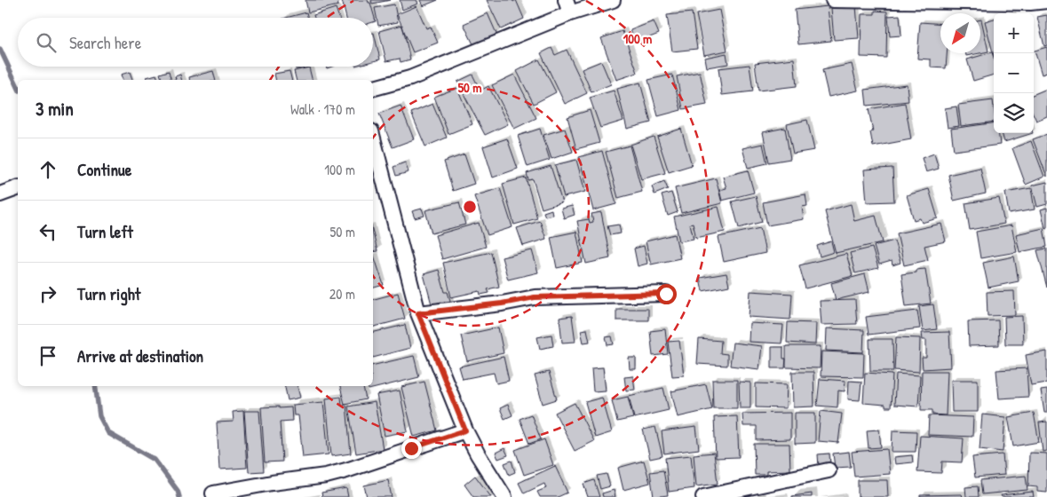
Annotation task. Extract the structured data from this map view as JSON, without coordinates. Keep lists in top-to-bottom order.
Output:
{
  "north": "bottom left",
  "page": {
    "map_buttons": ["+", "−"],
    "search": "Search here",
    "heading": ["3 min", "Walk · 170 m"],
    "list": [
      ["Continue", "100 m"],
      ["Turn left", "50 m"],
      ["Turn right", "20 m"],
      "Arrive at destination"
    ]
  },
  "rings": ["100 m", "50 m"]
}
